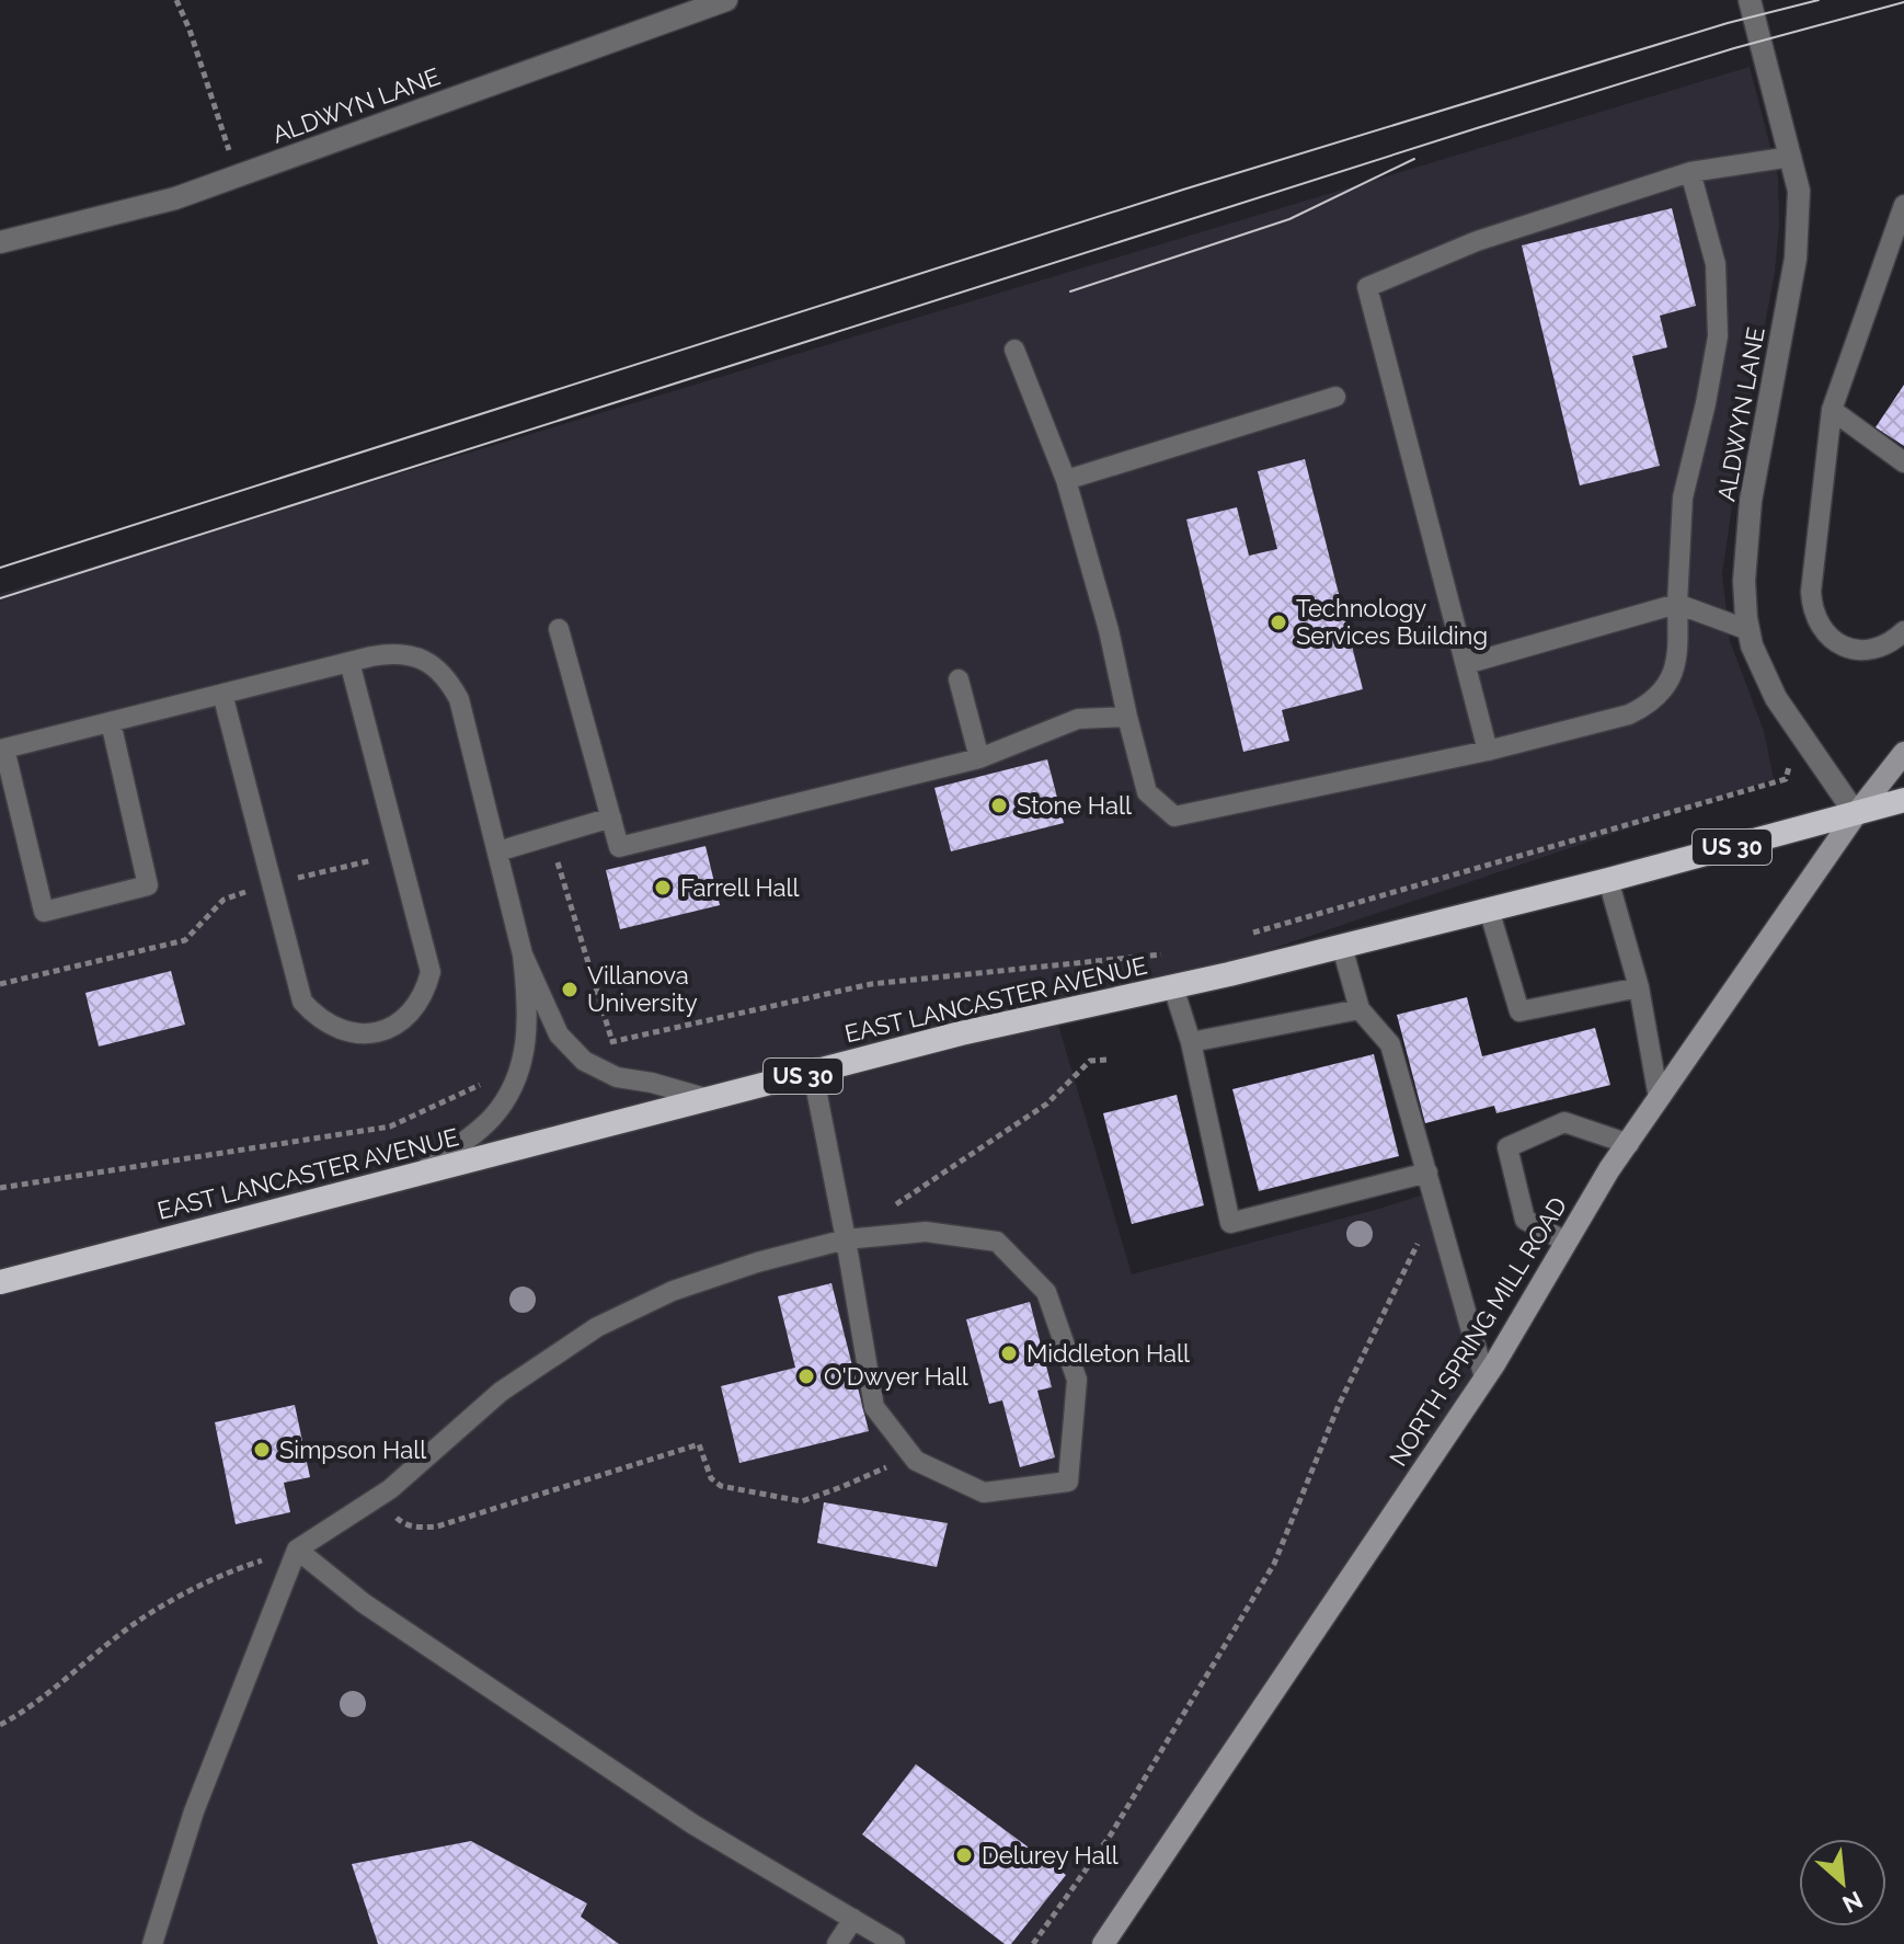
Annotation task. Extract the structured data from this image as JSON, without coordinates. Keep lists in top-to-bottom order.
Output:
{
  "streets": {
    "highway": ["US 30", "EAST LANCASTER AVENUE"],
    "main road": ["NORTH SPRING MILL ROAD"],
    "street": ["ALDWYN LANE"]
  },
  "crossings": [
    ["ALDWYN LANE", "EAST LANCASTER AVENUE"],
    ["ALDWYN LANE", "NORTH SPRING MILL ROAD"],
    ["EAST LANCASTER AVENUE", "NORTH SPRING MILL ROAD"]
  ],
  "places": [
    "Technology Services Building",
    "Stone Hall",
    "Farrell Hall",
    "Villanova University",
    "Middleton Hall",
    "O'Dwyer Hall",
    "Simpson Hall",
    "Delurey Hall"
  ],
  "north": "bottom right"
}
